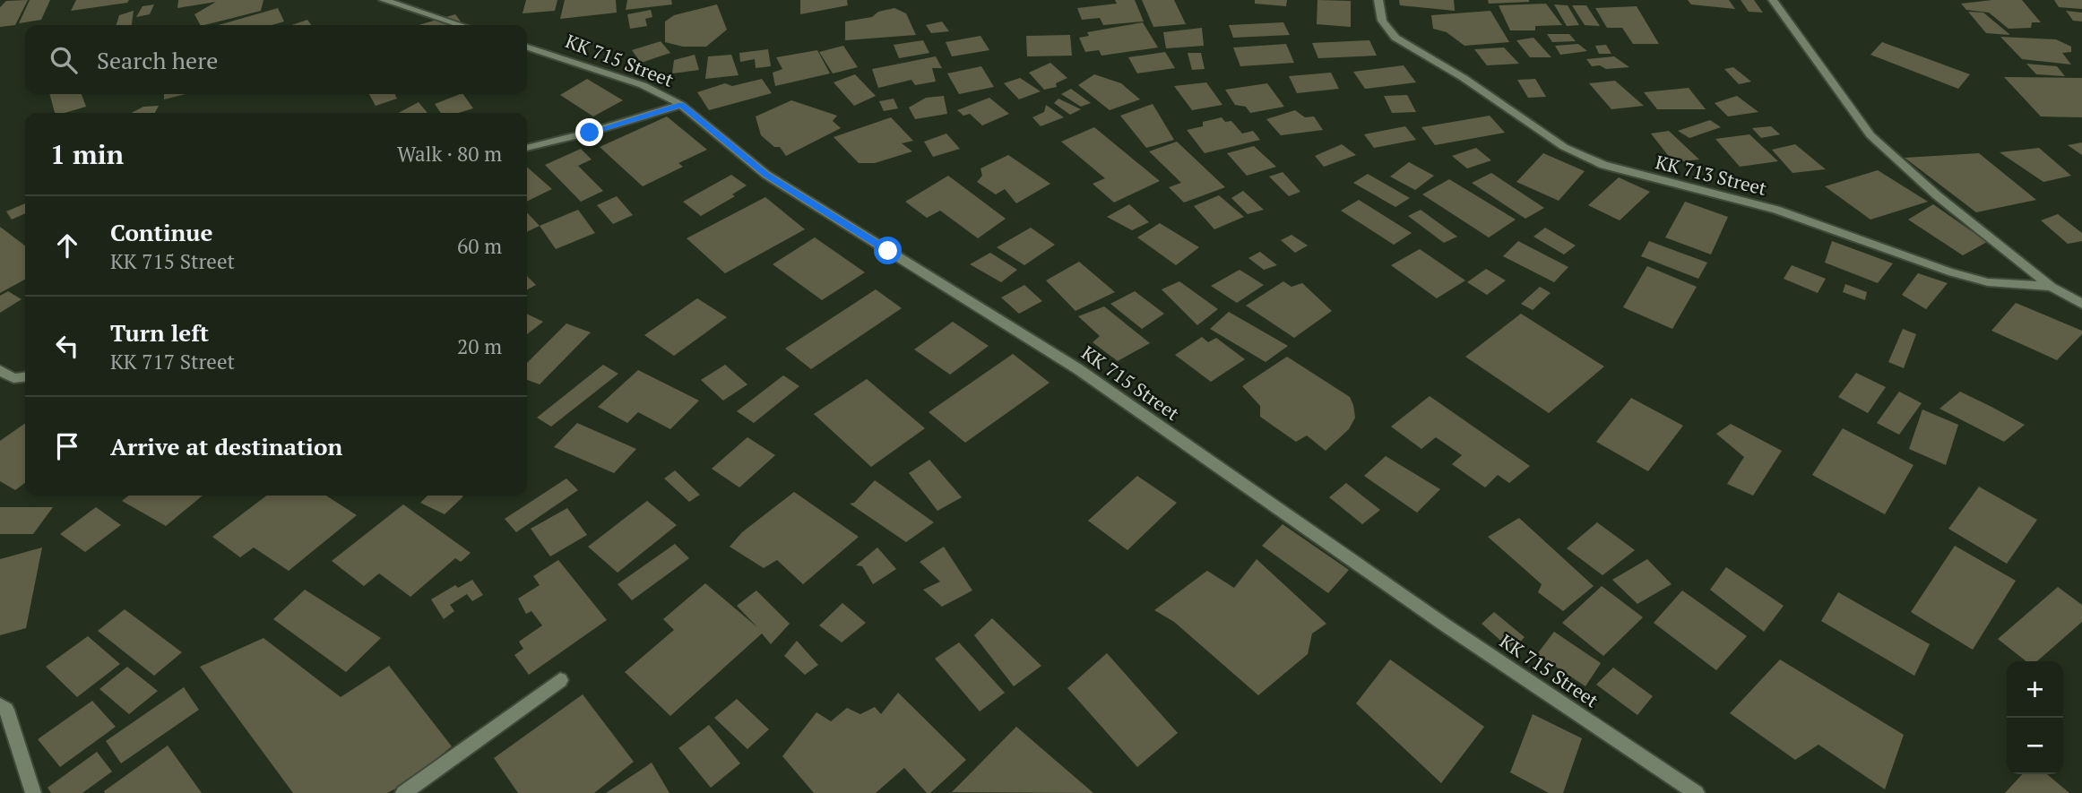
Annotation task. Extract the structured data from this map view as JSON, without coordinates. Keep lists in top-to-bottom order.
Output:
{
  "streets": {
    "street": ["KK 715 Street", "KK 713 Street"]
  },
  "page": {
    "search": "Search here",
    "heading": ["1 min", "Walk · 80 m"],
    "list": [
      ["Continue", "KK 715 Street", "60 m"],
      ["Turn left", "KK 717 Street", "20 m"],
      "Arrive at destination"
    ],
    "map_buttons": ["+", "−"]
  }
}
